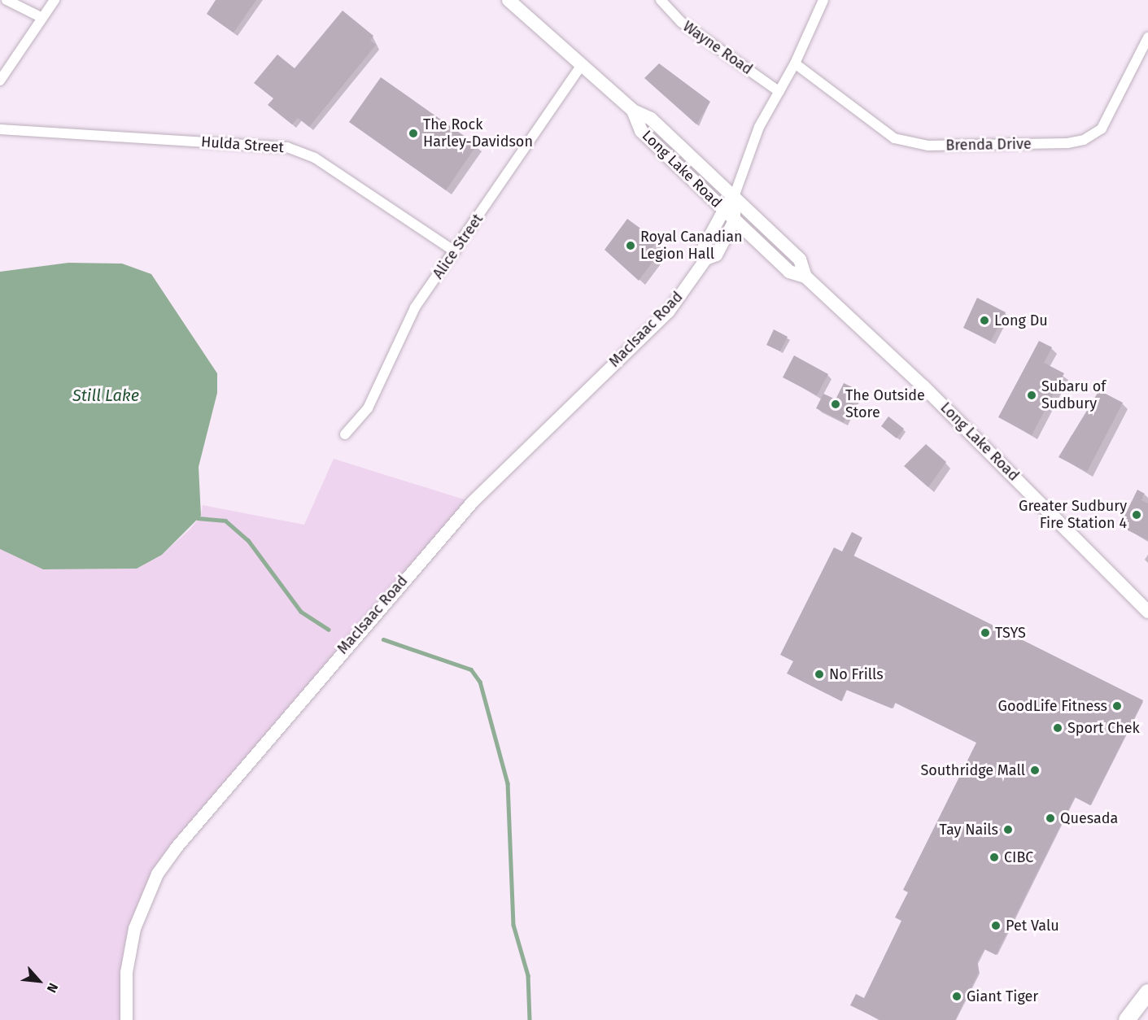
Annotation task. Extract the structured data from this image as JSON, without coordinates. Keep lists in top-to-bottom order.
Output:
{
  "streets": {
    "main road": ["Long Lake Road"],
    "street": [
      "Wayne Road",
      "Hulda Street",
      "Brenda Drive",
      "Alice Street",
      "MacIsaac Road"
    ]
  },
  "crossings": [
    ["Hulda Street", "Alice Street"],
    ["Long Lake Road", "Alice Street"],
    ["Long Lake Road", "MacIsaac Road"]
  ],
  "water": ["Still Lake"],
  "places": [
    "The Rock Harley-Davidson",
    "Royal Canadian Legion Hall",
    "Long Du",
    "Subaru of Sudbury",
    "The Outside Store",
    "Greater Sudbury Fire Station 4",
    "TSYS",
    "No Frills",
    "GoodLife Fitness",
    "Sport Chek",
    "Southridge Mall",
    "Quesada",
    "Tay Nails",
    "CIBC",
    "Pet Valu",
    "Giant Tiger"
  ],
  "north": "bottom right"
}
